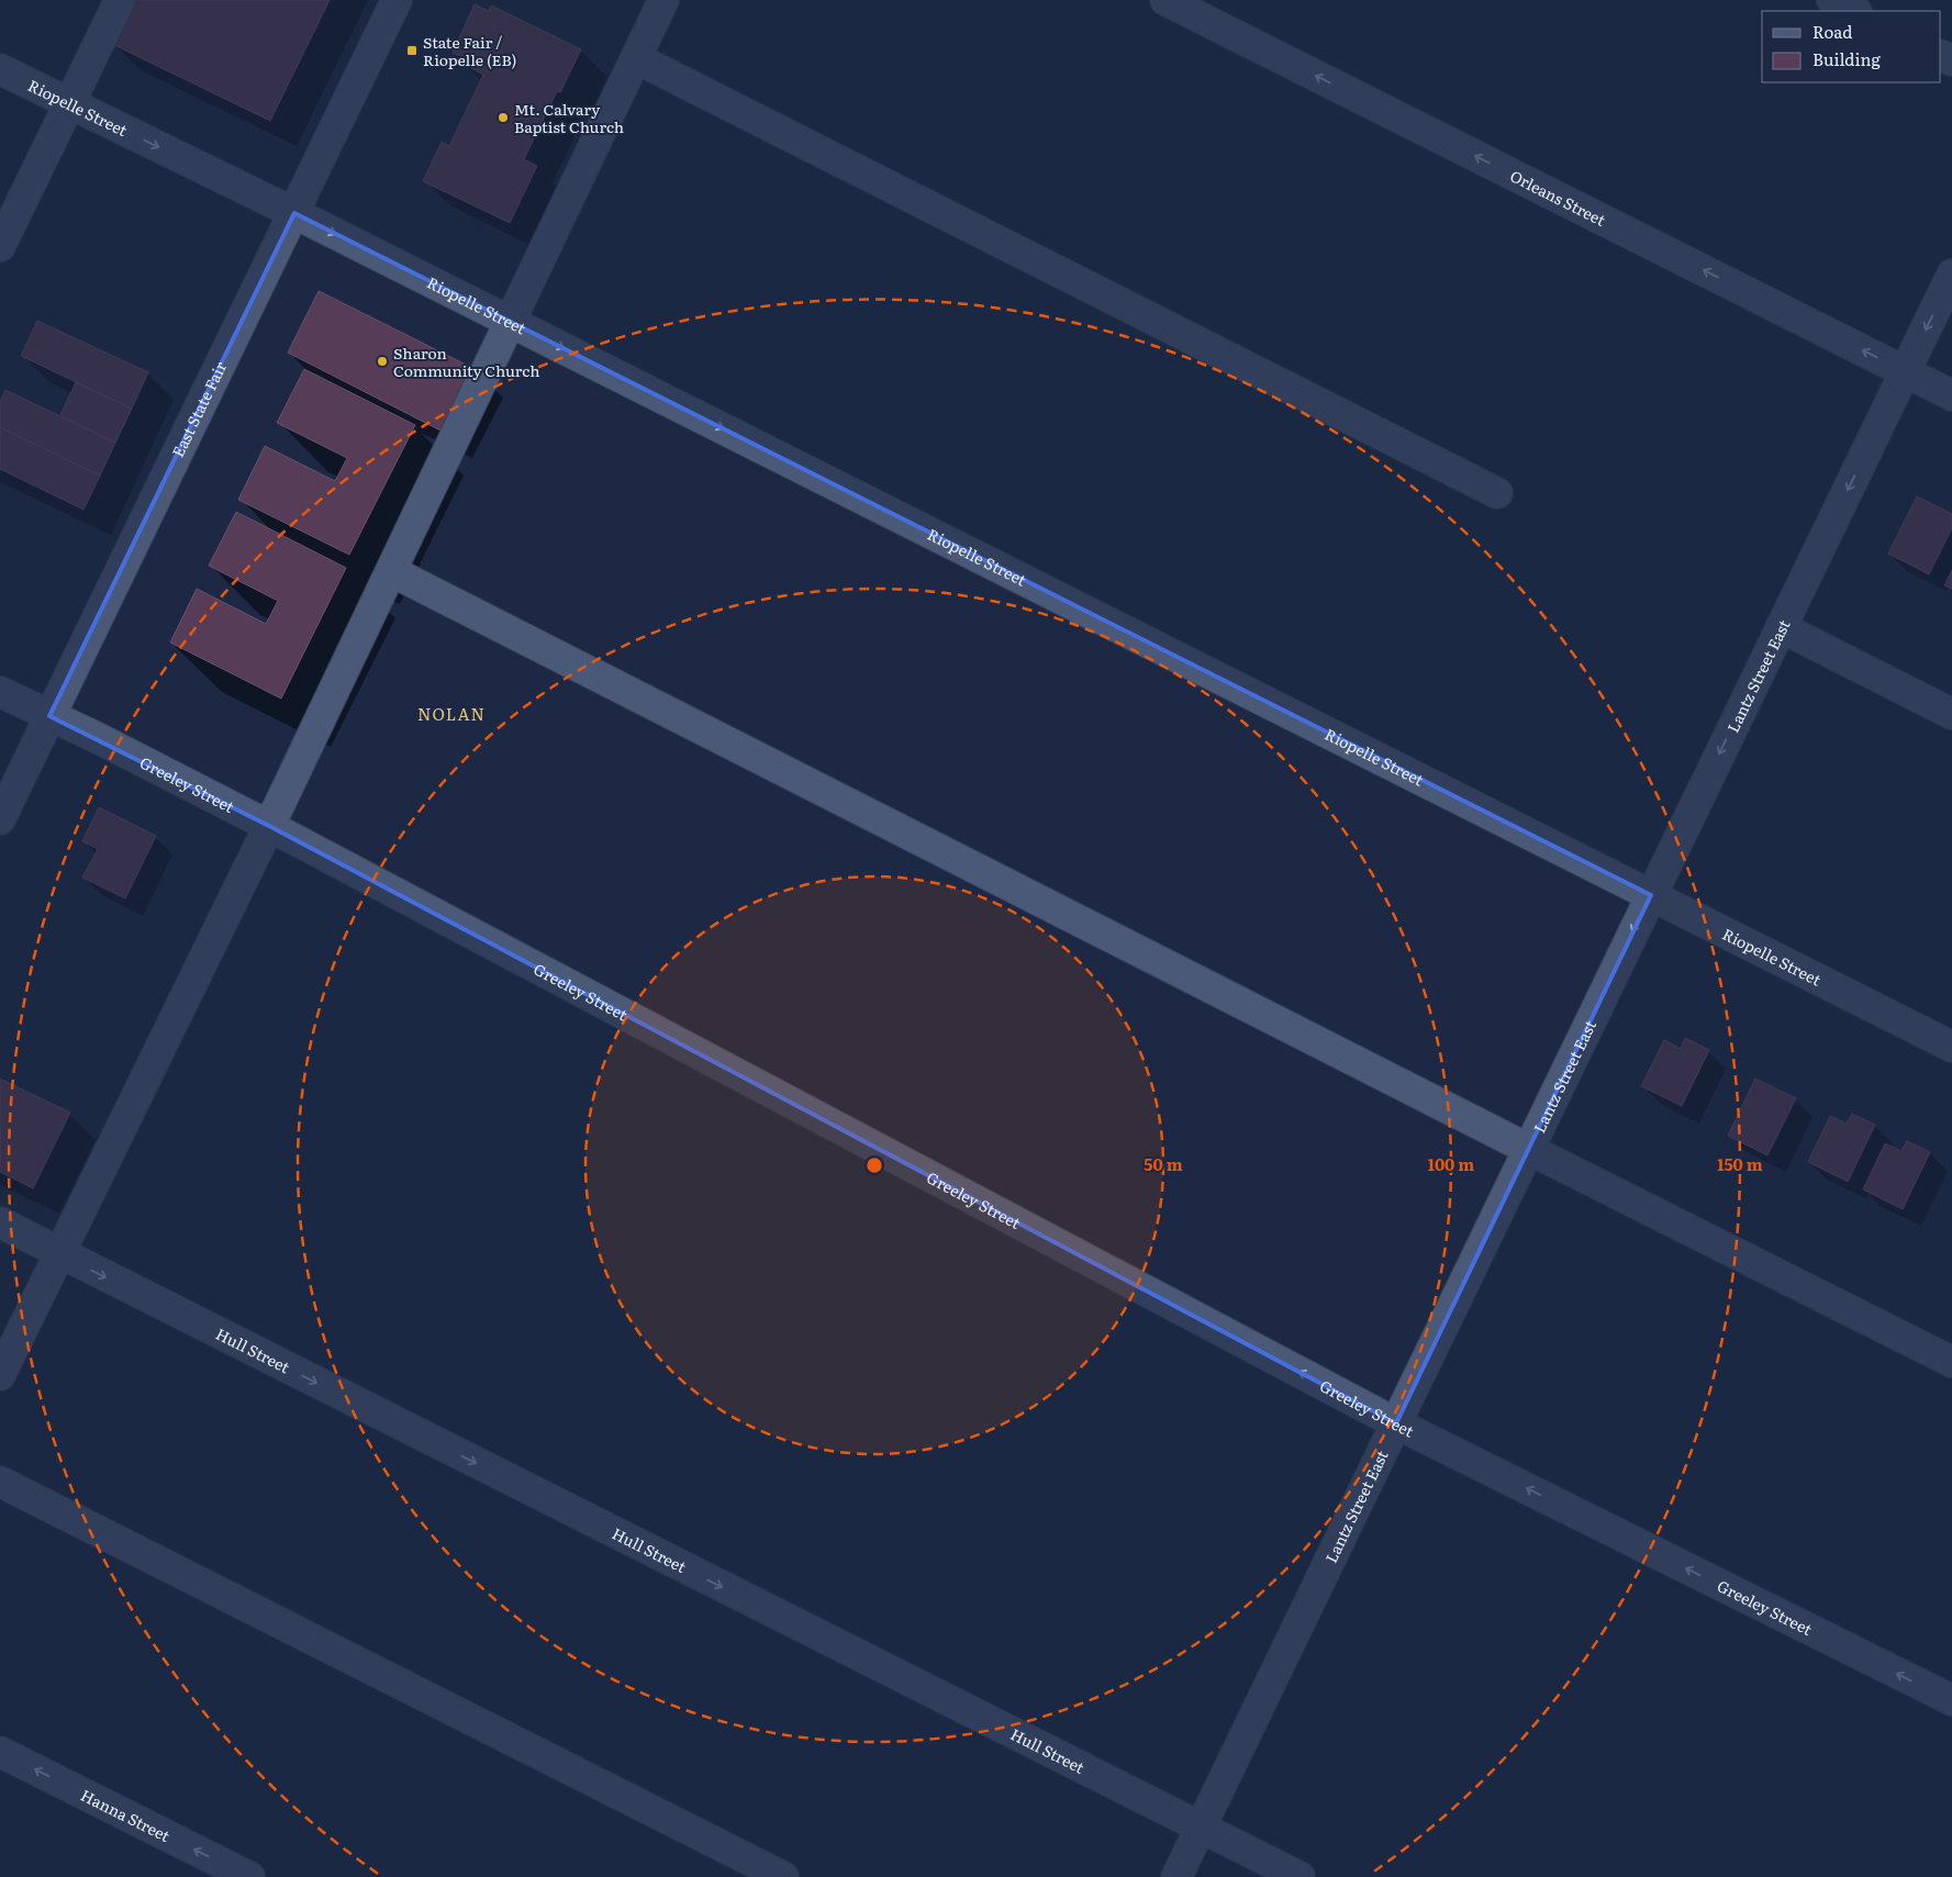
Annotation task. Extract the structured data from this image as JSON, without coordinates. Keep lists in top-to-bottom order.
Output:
{
  "streets": {
    "street": [
      "Riopelle Street",
      "Orleans Street",
      "East State Fair",
      "Lantz Street East",
      "Greeley Street",
      "Hull Street",
      "Hanna Street"
    ]
  },
  "crossings": [
    ["Riopelle Street", "East State Fair"],
    ["Riopelle Street", "Lantz Street East"],
    ["Orleans Street", "Lantz Street East"],
    ["East State Fair", "Greeley Street"],
    ["Lantz Street East", "Greeley Street"],
    ["Lantz Street East", "Hull Street"]
  ],
  "one_way": [
    "Riopelle Street",
    "Orleans Street",
    "Lantz Street East",
    "Greeley Street"
  ],
  "districts": ["NOLAN"],
  "places": {
    "transit": ["State Fair / Riopelle (EB)"],
    "other": ["Mt. Calvary Baptist Church", "Sharon Community Church"]
  },
  "legend": ["Road", "Building"],
  "rings": ["50 m", "100 m", "150 m"]
}
